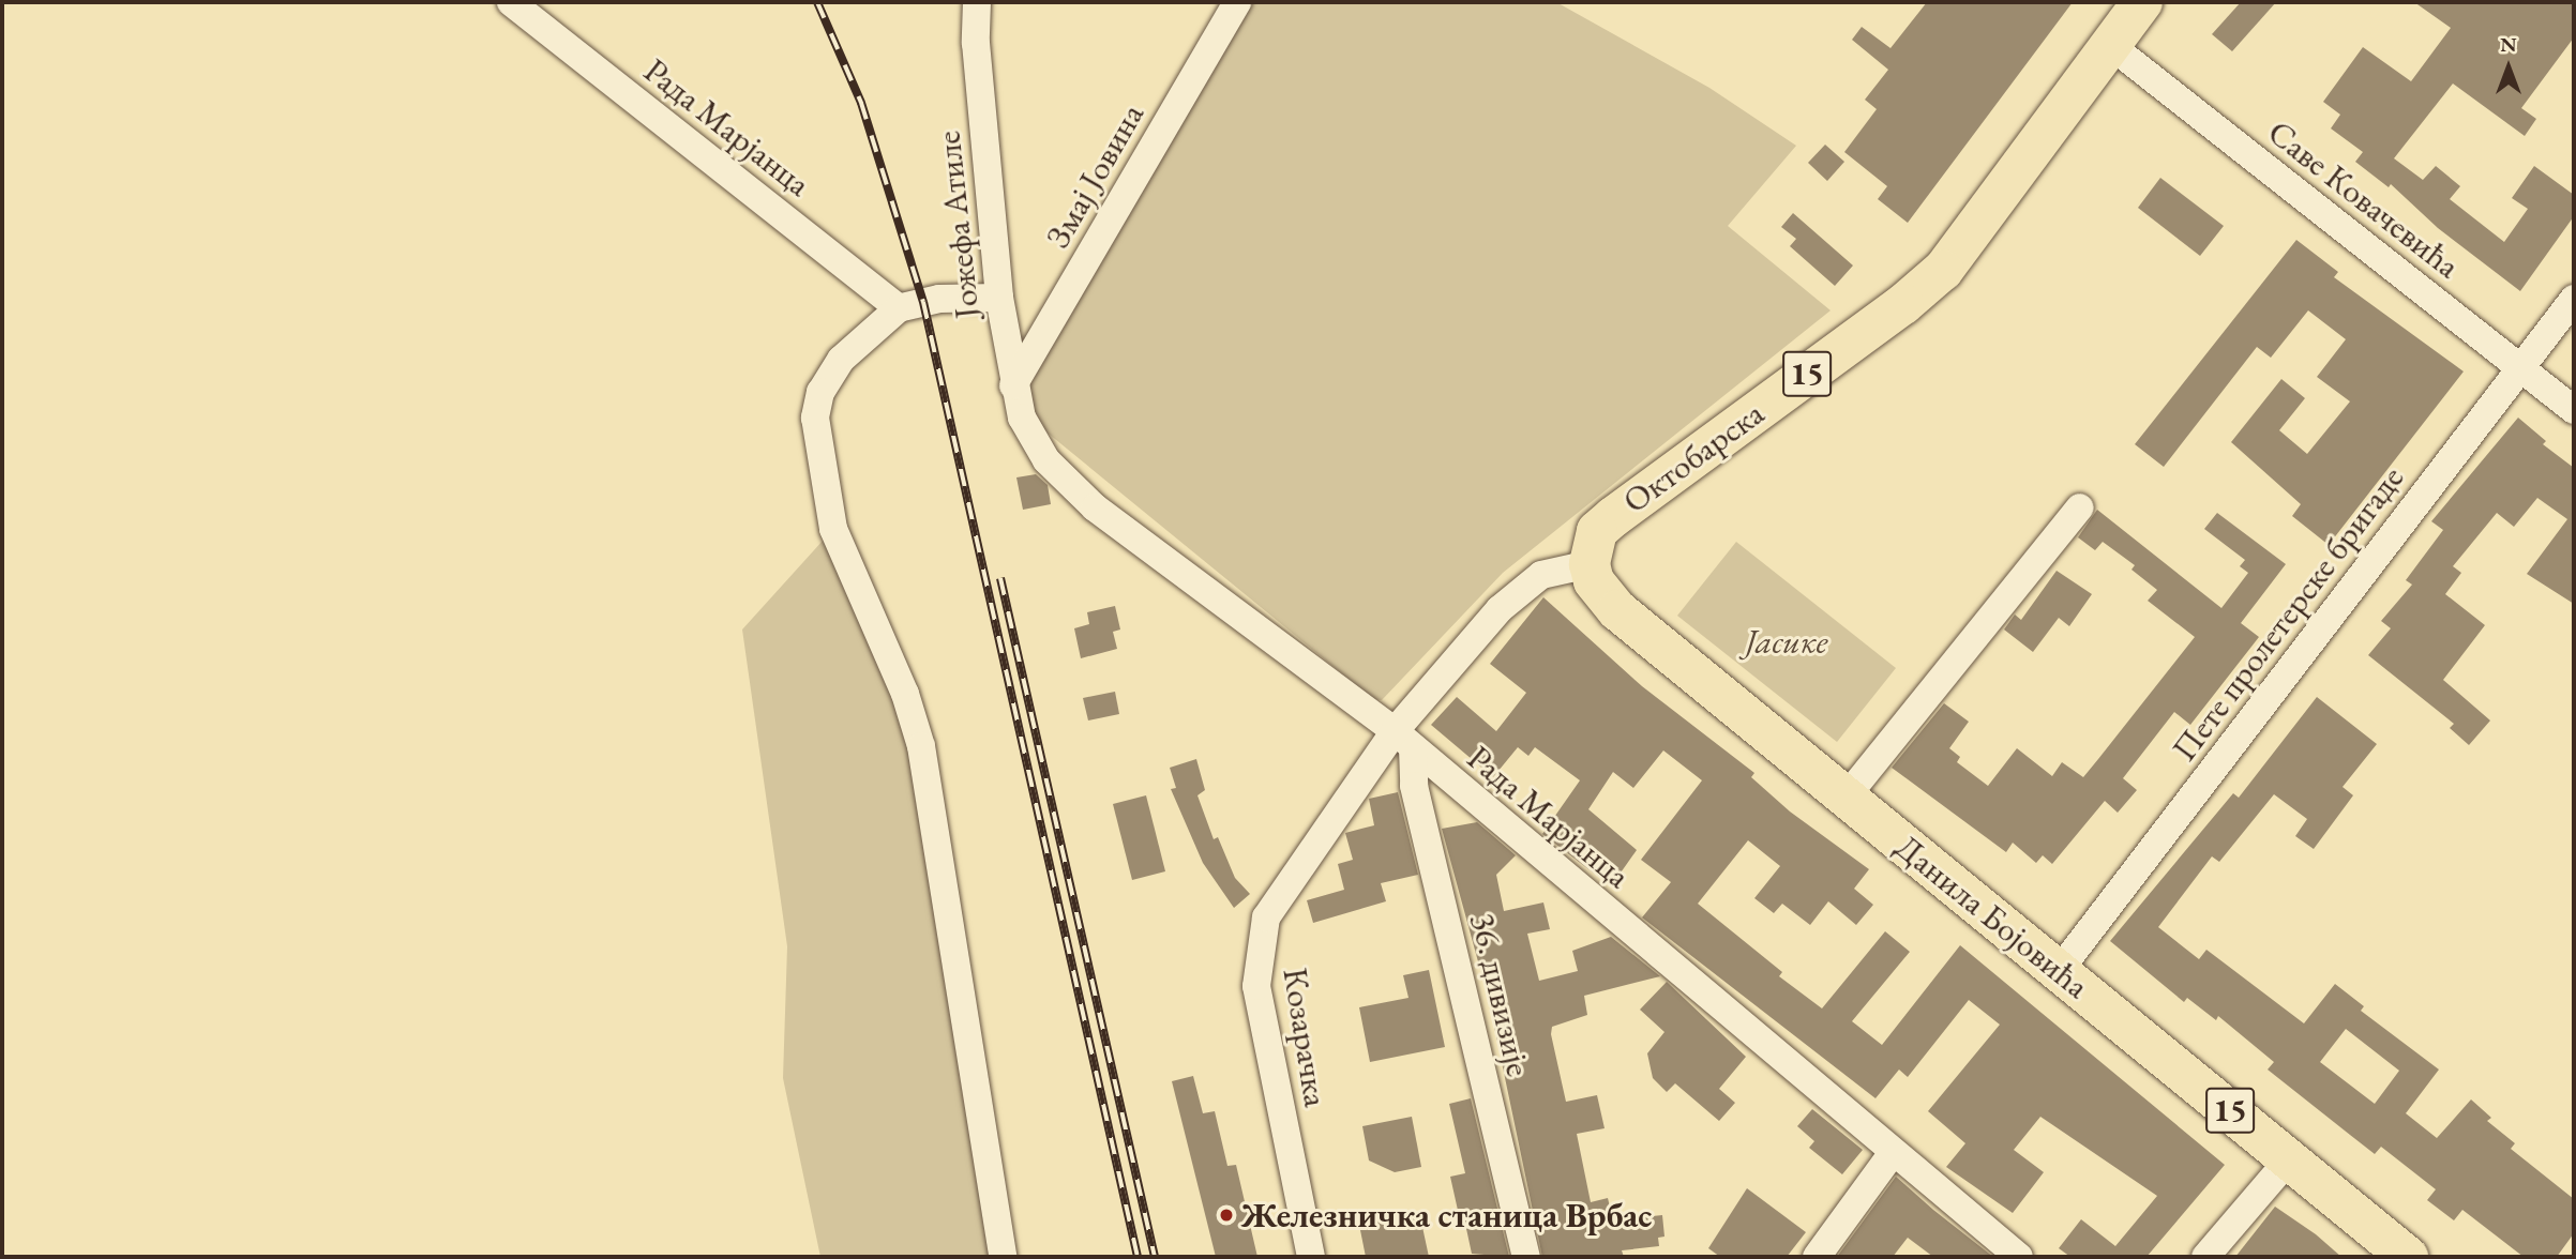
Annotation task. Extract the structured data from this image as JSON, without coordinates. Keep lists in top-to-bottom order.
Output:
{
  "streets": {
    "main road": ["15", "Октобарска", "Данила Бојовића"],
    "street": [
      "Рада Марјанца",
      "Змај Јовина",
      "Саве Ковачевића",
      "Јожефа Атиле",
      "Пете пролетерске бригаде",
      "36. дивизије",
      "Козарачка"
    ]
  },
  "crossings": [
    ["Рада Марјанца", "Јожефа Атиле"],
    ["Рада Марјанца", "36. дивизије"],
    ["Рада Марјанца", "Козарачка"],
    ["Змај Јовина", "Јожефа Атиле"],
    ["Саве Ковачевића", "Октобарска"],
    ["Саве Ковачевића", "Пете пролетерске бригаде"],
    ["Октобарска", "Данила Бојовића"],
    ["Пете пролетерске бригаде", "Данила Бојовића"],
    ["36. дивизије", "Козарачка"]
  ],
  "parks": ["Јасике"],
  "places": ["Железничка станица Врбас"],
  "north": "top"
}
